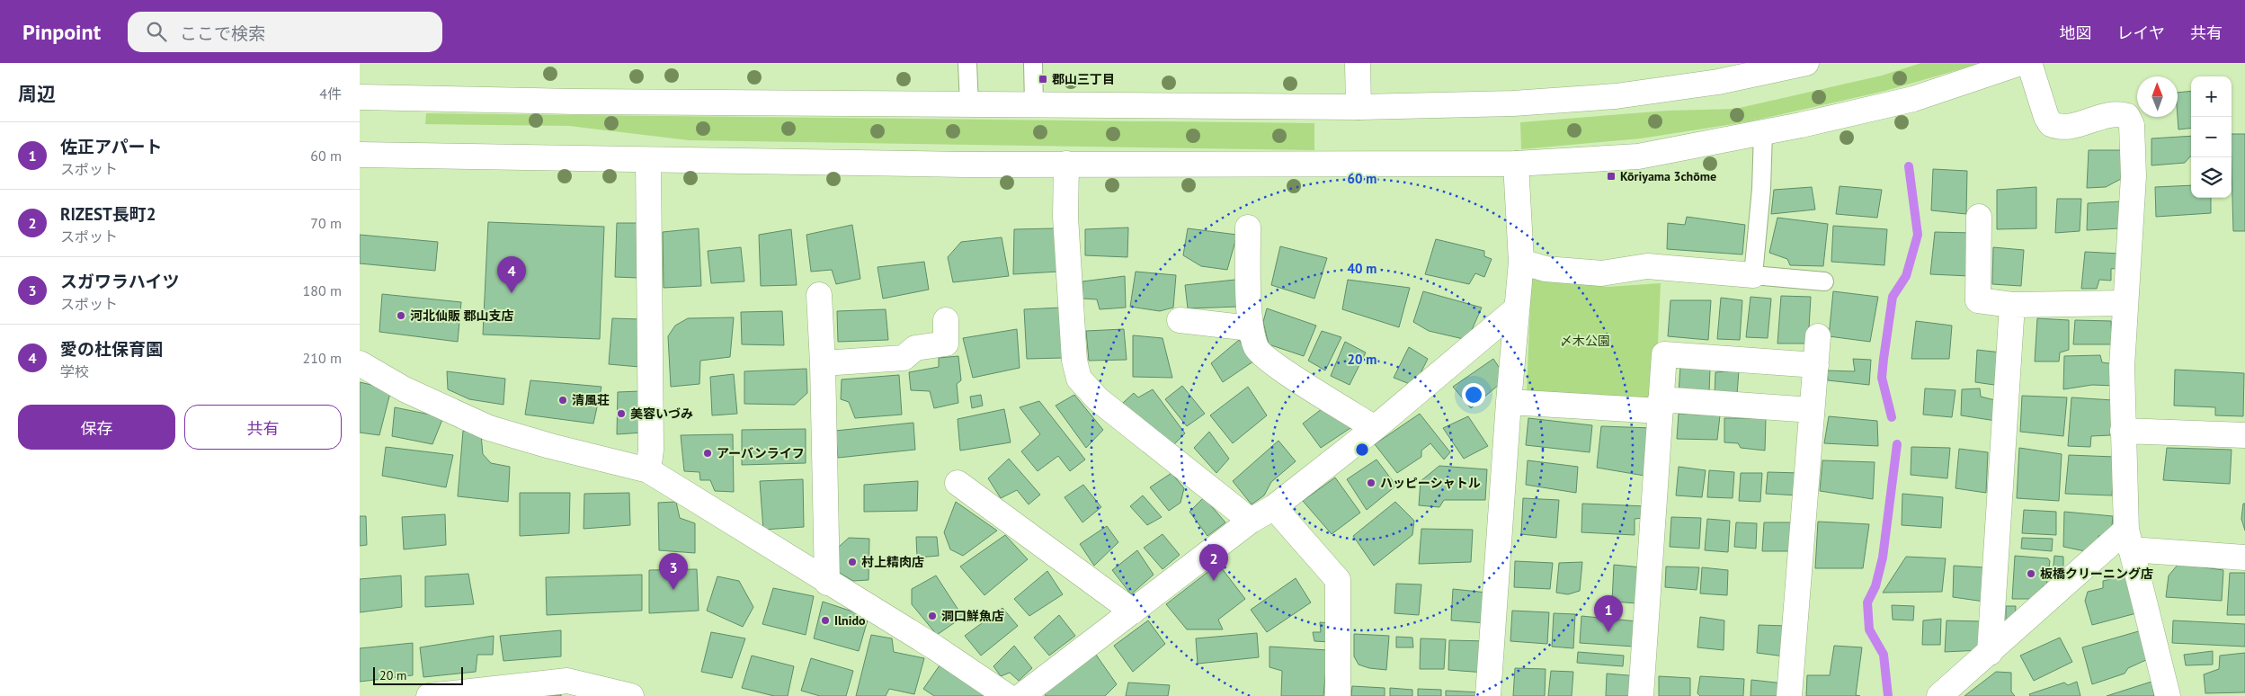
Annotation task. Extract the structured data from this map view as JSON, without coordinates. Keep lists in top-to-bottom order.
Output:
{
  "parks": ["〆木公園"],
  "places": {
    "transit": ["郡山三丁目", "Kōriyama 3chōme"],
    "other": [
      "河北仙販 郡山支店",
      "清風荘",
      "美容いづみ",
      "アーバンライフ",
      "ハッピーシャトル",
      "村上精肉店",
      "板橋クリーニング店",
      "洞口鮮魚店",
      "Ilnido"
    ]
  },
  "scale_bar": "20 m",
  "north": "top",
  "page": {
    "header": "Pinpoint",
    "search": "ここで検索",
    "nav": ["地図", "レイヤ", "共有"],
    "heading": ["周辺", "4件"],
    "map_buttons": ["+", "−"],
    "list": [
      {
        "mark": "1",
        "name": "佐正アパート",
        "note": "スポット",
        "value": "60 m"
      },
      {
        "mark": "2",
        "name": "RIZEST長町2",
        "note": "スポット",
        "value": "70 m"
      },
      {
        "mark": "3",
        "name": "スガワラハイツ",
        "note": "スポット",
        "value": "180 m"
      },
      {
        "mark": "4",
        "name": "愛の杜保育園",
        "note": "学校",
        "value": "210 m"
      }
    ],
    "pins": [
      "4",
      "2",
      "3",
      "1"
    ],
    "buttons": ["保存", "共有"],
    "scale": "20 m"
  },
  "rings": ["60 m", "40 m", "20 m"]
}
